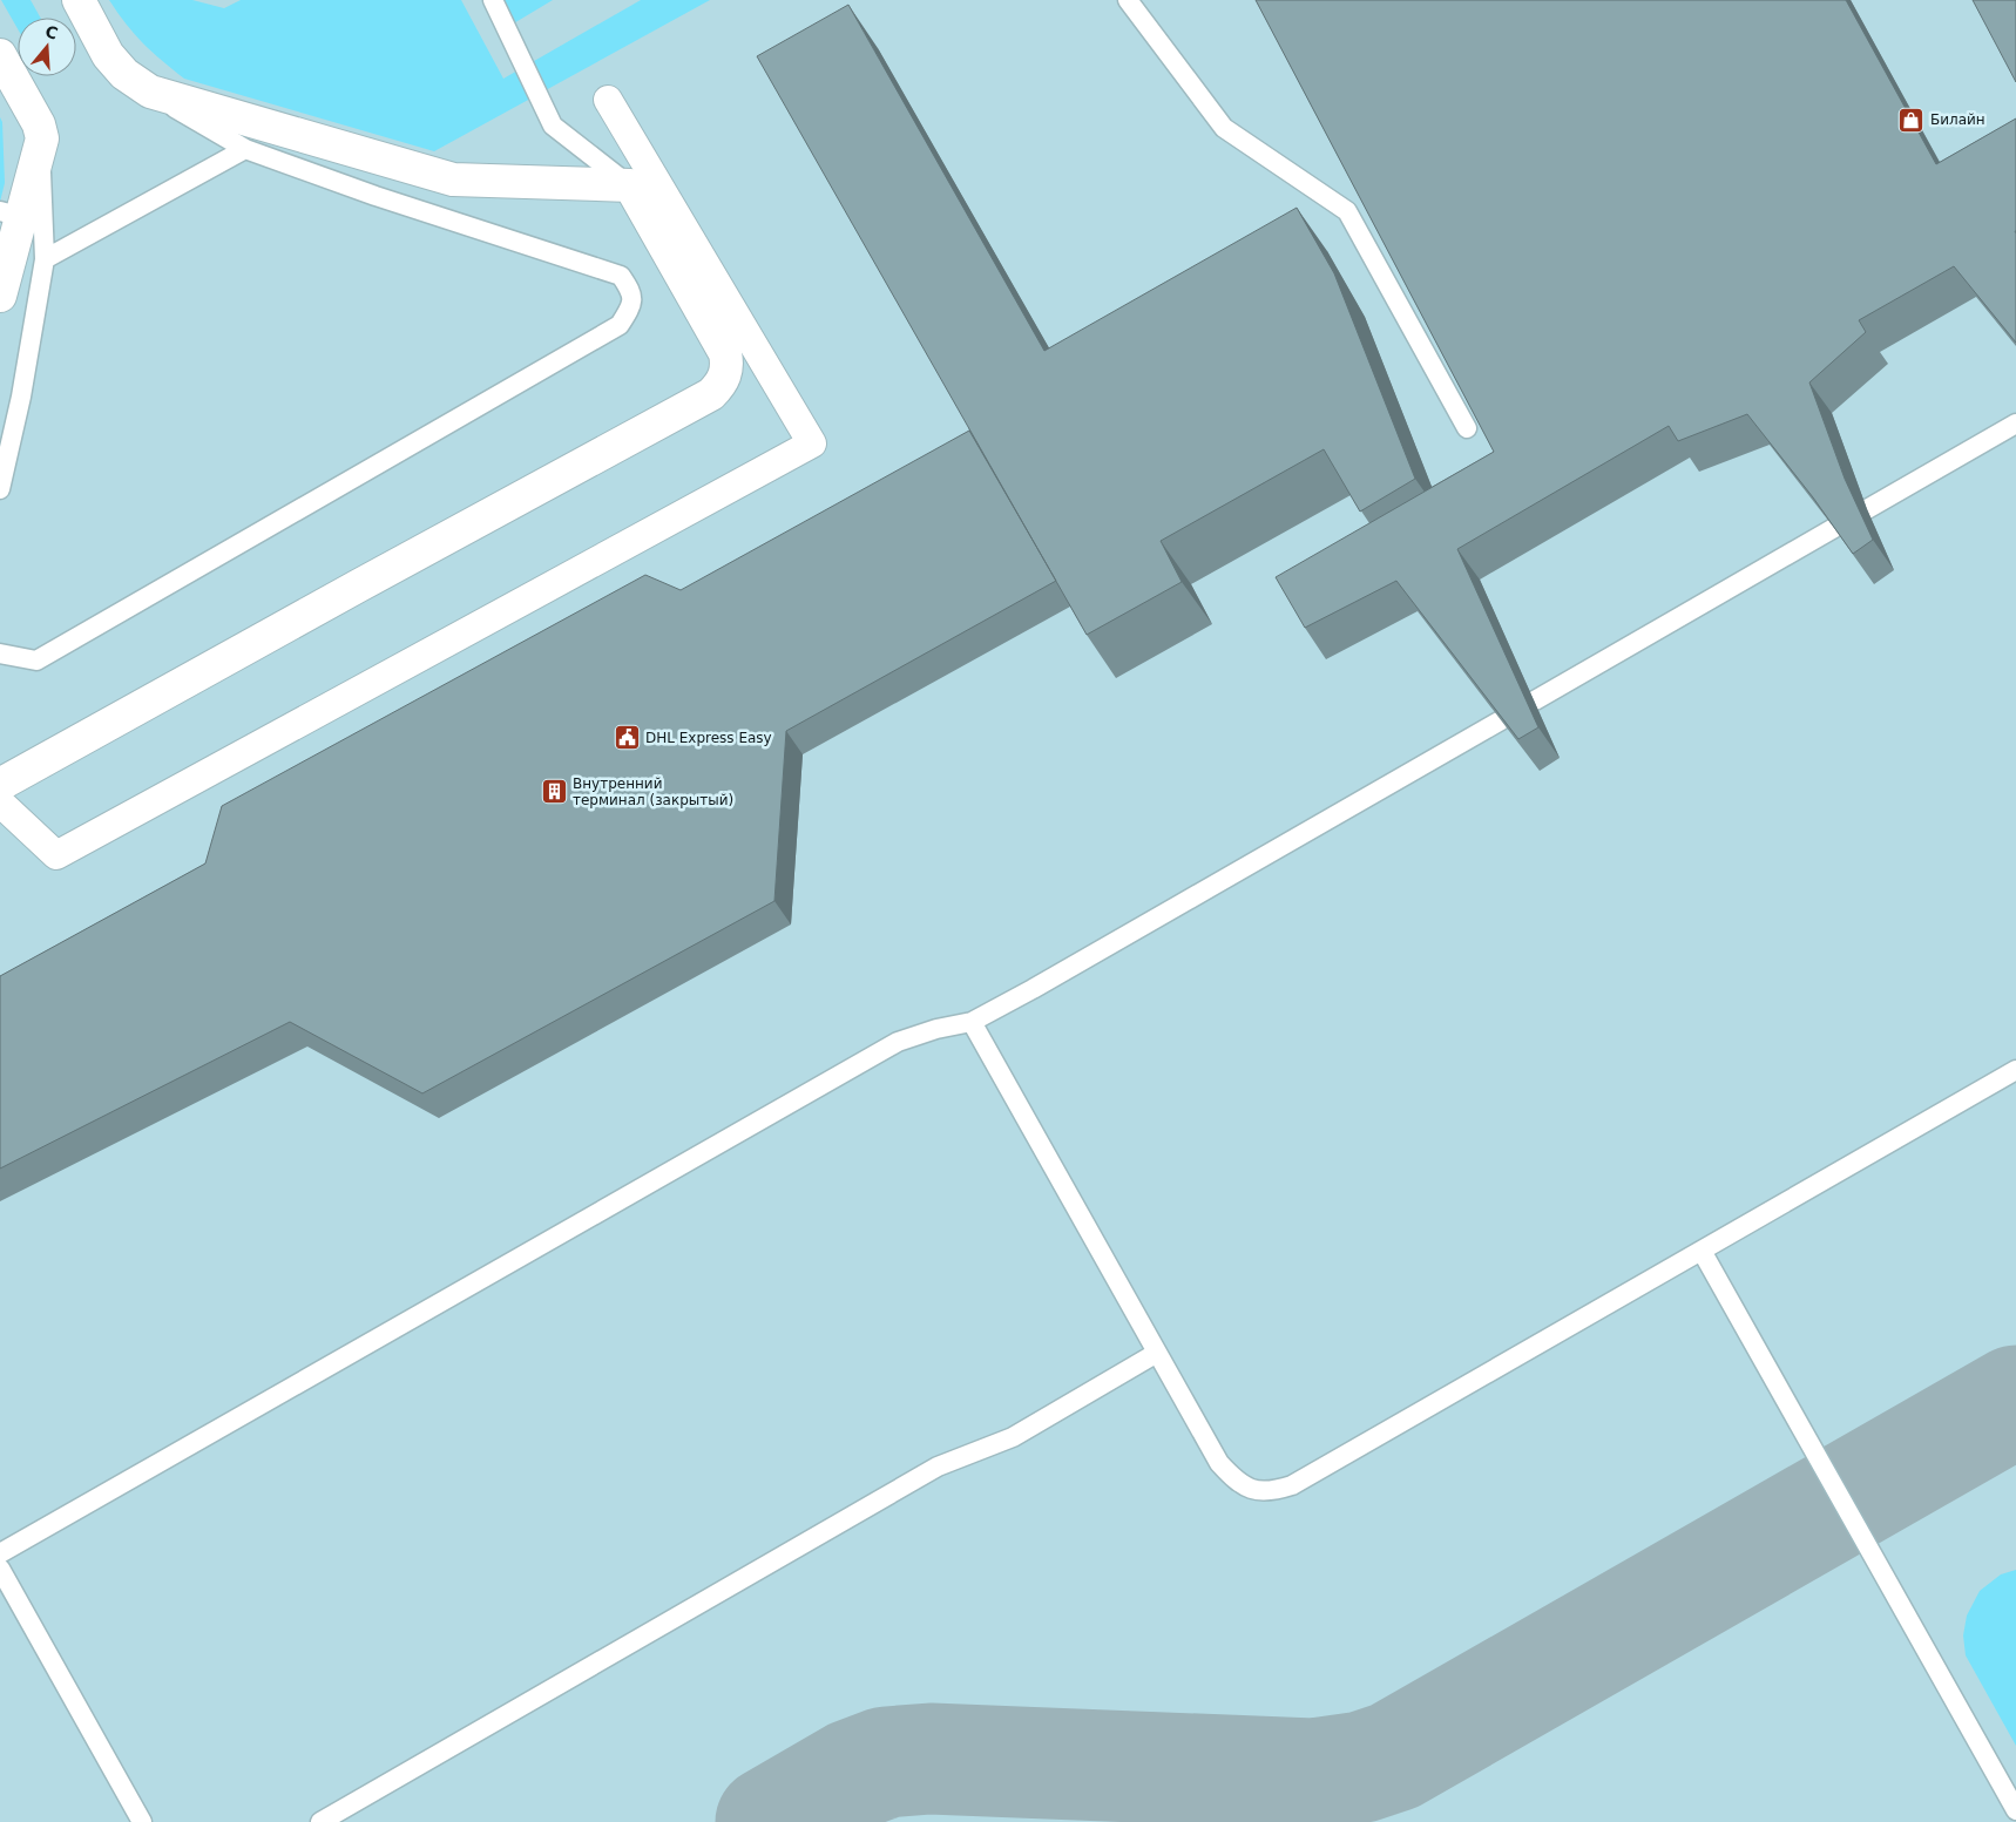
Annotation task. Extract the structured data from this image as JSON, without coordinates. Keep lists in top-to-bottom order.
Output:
{
  "places": {
    "shop": ["Билайн"],
    "public building": ["DHL Express Easy"],
    "building": ["Внутренний терминал (закрытый)"]
  },
  "north": "top"
}
